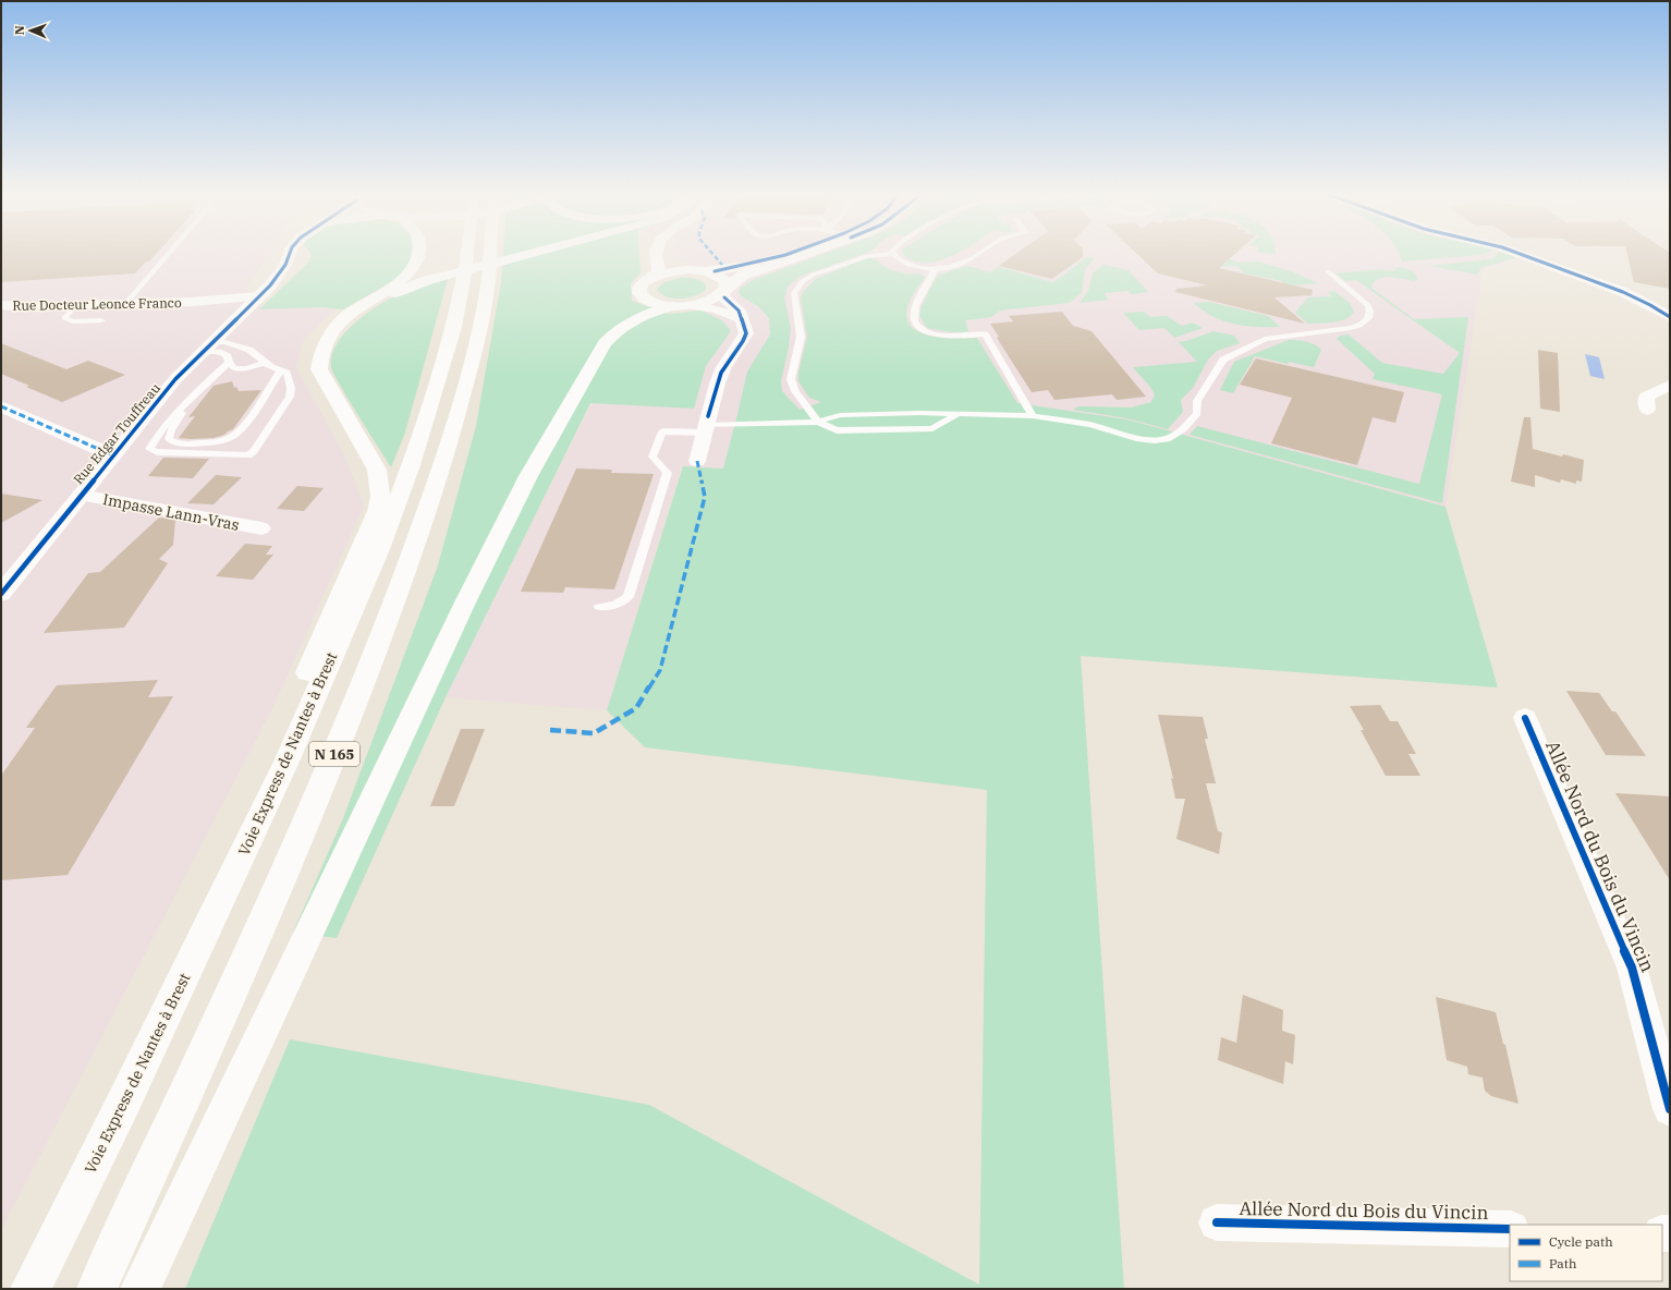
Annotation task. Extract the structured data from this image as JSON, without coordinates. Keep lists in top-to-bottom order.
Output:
{
  "streets": {
    "main road": ["Rue Edgar Touffreau", "Voie Express de Nantes à Brest", "N 165"],
    "street": ["Rue Docteur Leonce Franco", "Impasse Lann-Vras", "Allée Nord du Bois du Vincin"]
  },
  "crossings": [
    ["Rue Docteur Leonce Franco", "Rue Edgar Touffreau"],
    ["Rue Edgar Touffreau", "Impasse Lann-Vras"]
  ],
  "legend": ["Cycle path", "Path"],
  "north": "left"
}
